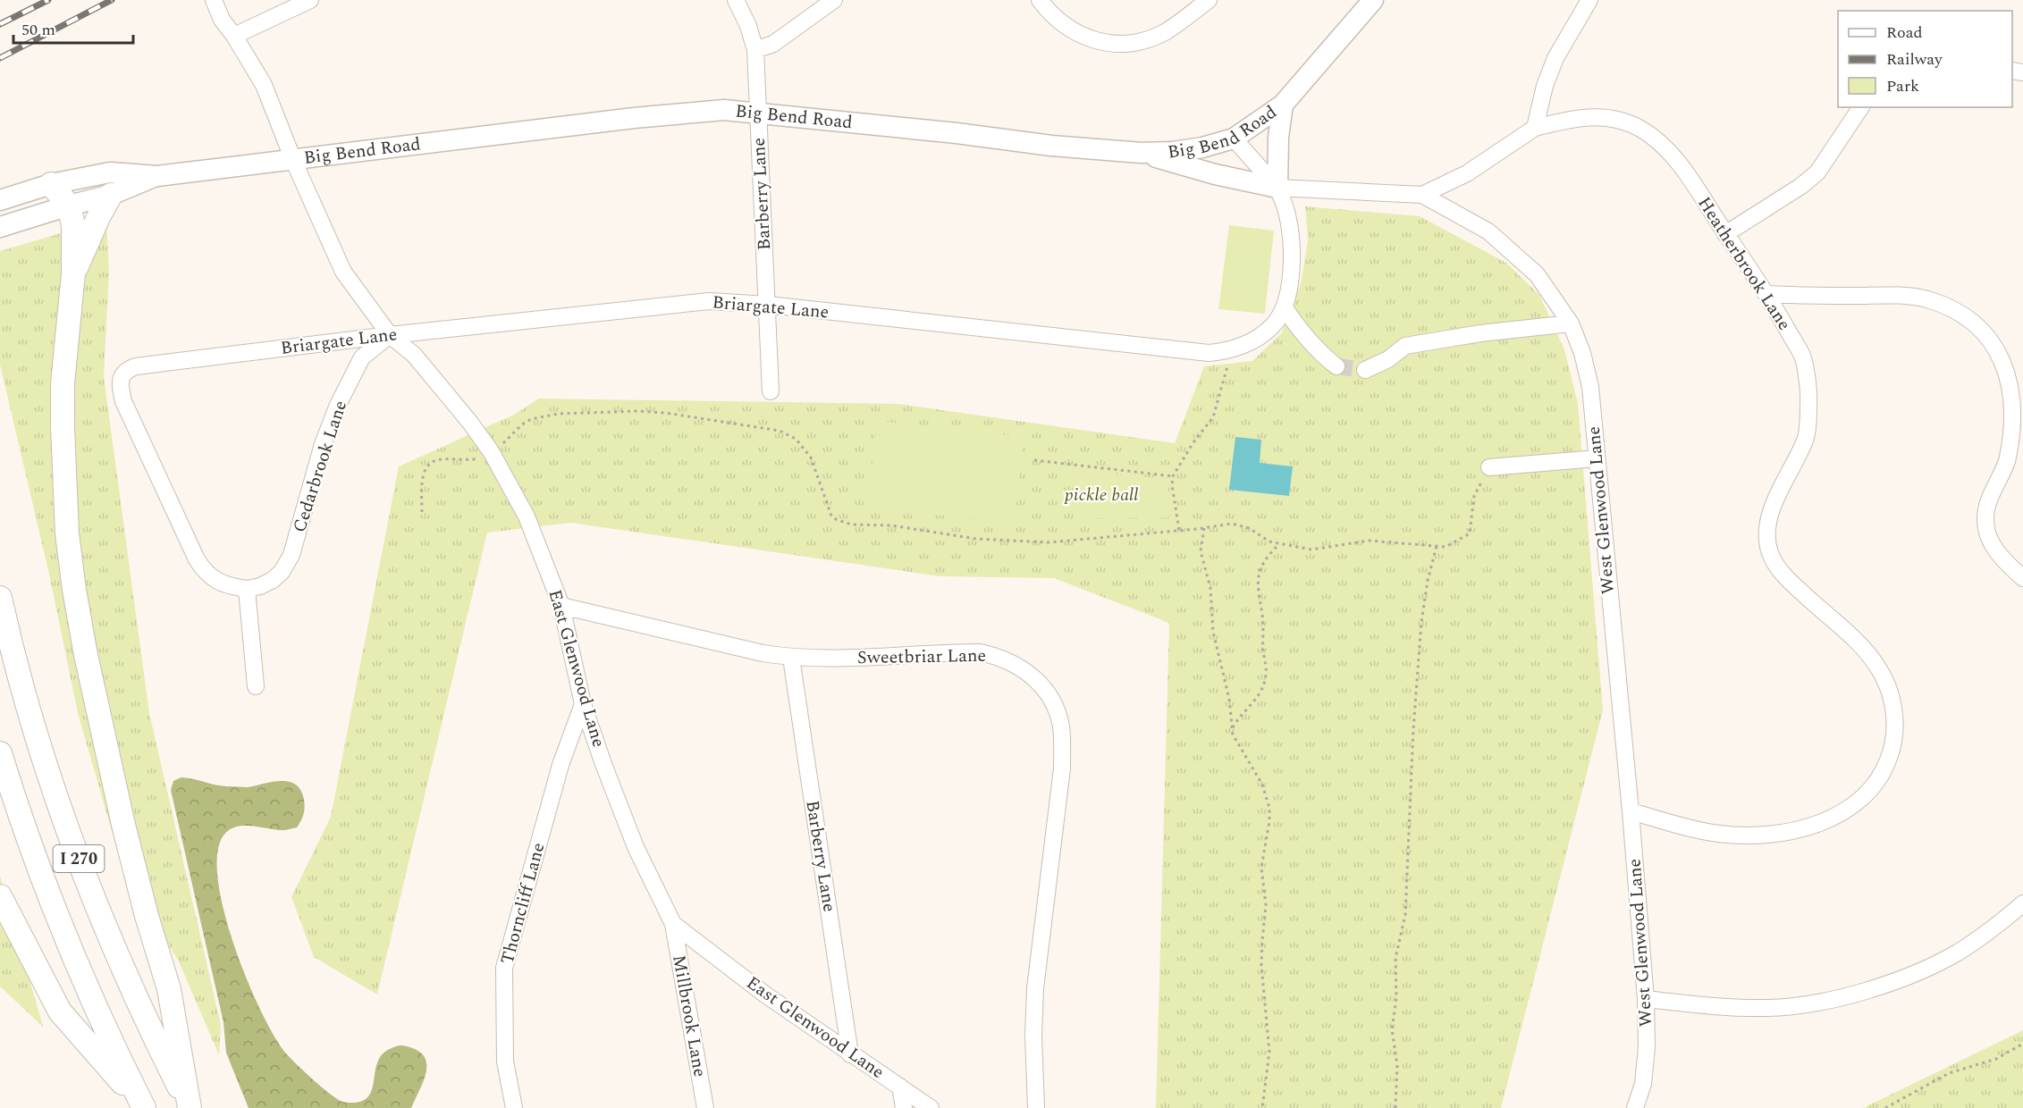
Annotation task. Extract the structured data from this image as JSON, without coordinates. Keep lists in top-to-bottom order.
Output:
{
  "streets": {
    "highway": ["I 270"],
    "main road": ["Big Bend Road"],
    "street": [
      "Barberry Lane",
      "Heatherbrook Lane",
      "Briargate Lane",
      "Cedarbrook Lane",
      "West Glenwood Lane",
      "Sweetbriar Lane",
      "East Glenwood Lane",
      "Thorncliff Lane",
      "Millbrook Lane"
    ]
  },
  "crossings": [
    ["Big Bend Road", "Barberry Lane"],
    ["Big Bend Road", "East Glenwood Lane"],
    ["Barberry Lane", "Briargate Lane"],
    ["Barberry Lane", "Sweetbriar Lane"],
    ["Barberry Lane", "East Glenwood Lane"],
    ["Heatherbrook Lane", "West Glenwood Lane"],
    ["Briargate Lane", "Cedarbrook Lane"],
    ["Briargate Lane", "West Glenwood Lane"],
    ["Briargate Lane", "East Glenwood Lane"],
    ["Cedarbrook Lane", "East Glenwood Lane"],
    ["Sweetbriar Lane", "East Glenwood Lane"],
    ["East Glenwood Lane", "Thorncliff Lane"],
    ["East Glenwood Lane", "Millbrook Lane"]
  ],
  "parks": ["pickle ball"],
  "legend": ["Road", "Railway", "Park"],
  "scale_bar": "50 m"
}
